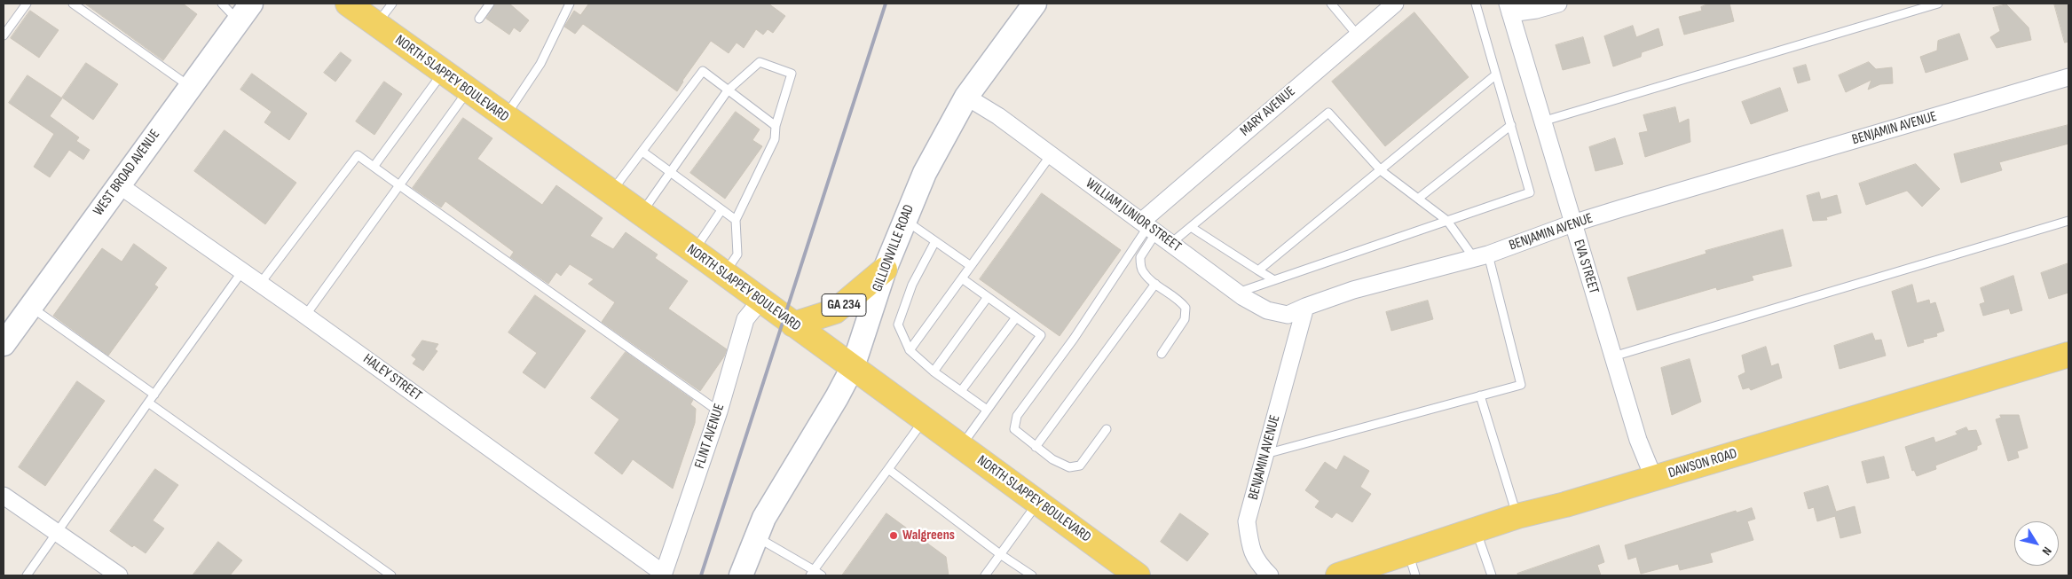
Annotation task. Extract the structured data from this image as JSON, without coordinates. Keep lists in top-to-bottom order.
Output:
{
  "streets": {
    "main road": [
      "NORTH SLAPPEY BOULEVARD",
      "WEST BROAD AVENUE",
      "GILLIONVILLE ROAD",
      "GA 234",
      "DAWSON ROAD"
    ],
    "street": [
      "MARY AVENUE",
      "BENJAMIN AVENUE",
      "WILLIAM JUNIOR STREET",
      "EVA STREET",
      "HALEY STREET",
      "FLINT AVENUE"
    ]
  },
  "crossings": [
    ["NORTH SLAPPEY BOULEVARD", "GILLIONVILLE ROAD"],
    ["NORTH SLAPPEY BOULEVARD", "GA 234"],
    ["NORTH SLAPPEY BOULEVARD", "FLINT AVENUE"],
    ["MARY AVENUE", "WILLIAM JUNIOR STREET"],
    ["BENJAMIN AVENUE", "WILLIAM JUNIOR STREET"],
    ["BENJAMIN AVENUE", "EVA STREET"],
    ["WEST BROAD AVENUE", "HALEY STREET"],
    ["WILLIAM JUNIOR STREET", "GILLIONVILLE ROAD"],
    ["GILLIONVILLE ROAD", "GA 234"],
    ["EVA STREET", "DAWSON ROAD"],
    ["HALEY STREET", "FLINT AVENUE"]
  ],
  "places": ["Walgreens"],
  "north": "bottom right"
}
